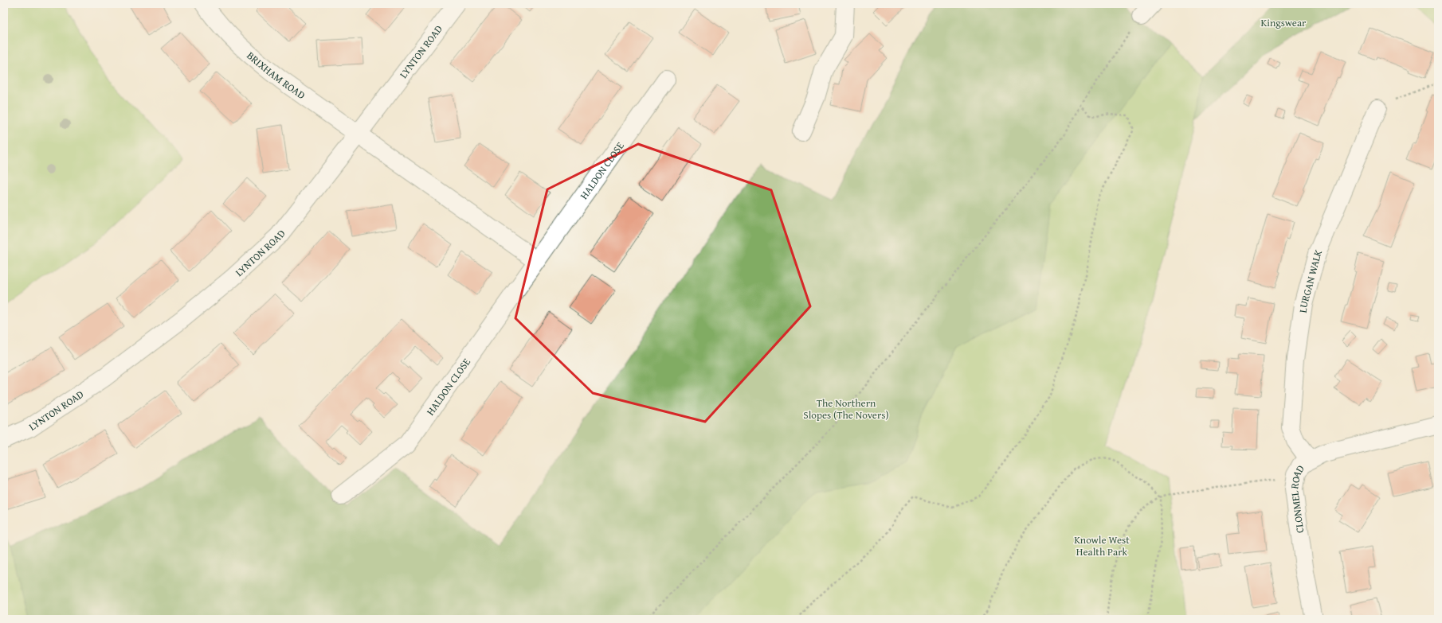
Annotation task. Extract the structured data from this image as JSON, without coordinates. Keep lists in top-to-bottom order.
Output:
{
  "streets": {
    "street": [
      "LYNTON ROAD",
      "BRIXHAM ROAD",
      "HALDON CLOSE",
      "LURGAN WALK",
      "CLONMEL ROAD"
    ]
  },
  "crossings": [
    ["LYNTON ROAD", "BRIXHAM ROAD"],
    ["LURGAN WALK", "CLONMEL ROAD"]
  ],
  "parks": ["Kingswear", "The Northern Slopes (The Novers)", "Knowle West Health Park"]
}
